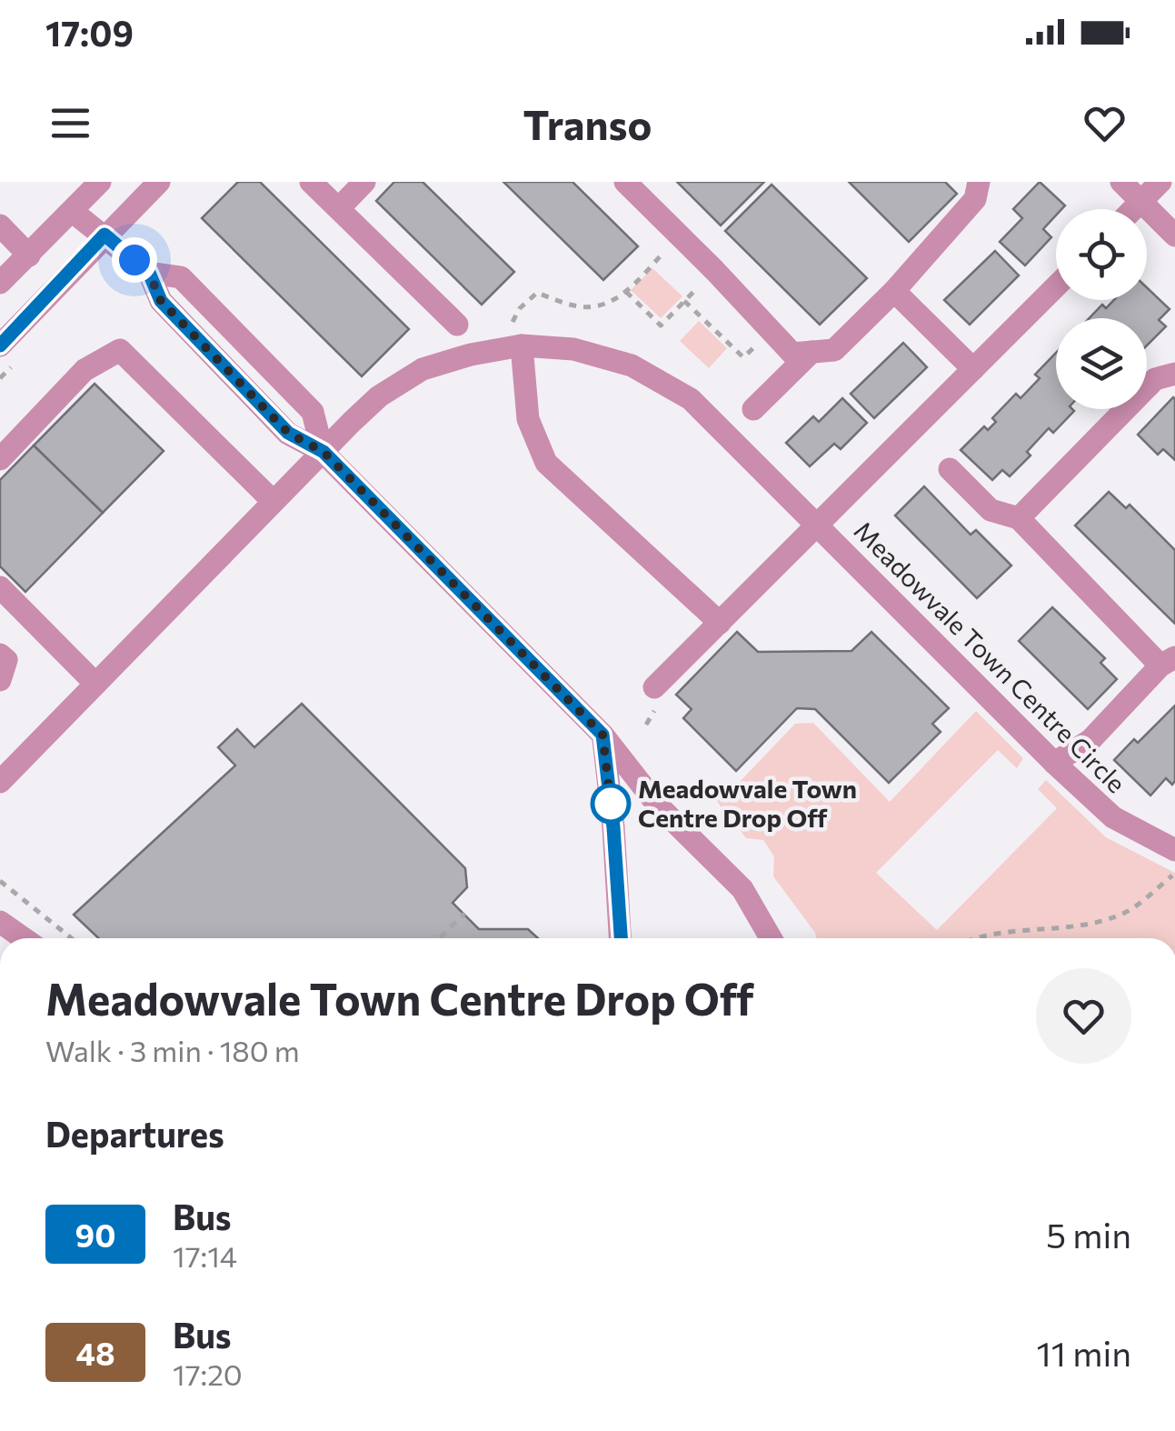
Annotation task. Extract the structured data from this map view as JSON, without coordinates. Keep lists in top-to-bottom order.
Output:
{
  "streets": {
    "street": ["Meadowvale Town Centre Circle"]
  },
  "places": ["Meadowvale Town Centre Drop Off"],
  "lines": ["bus line 90"],
  "page": {
    "status": "17:09",
    "header": "Transo",
    "heading": [
      ["Meadowvale Town Centre Drop Off", "Walk · 3 min · 180 m"],
      "Departures"
    ],
    "list": [
      {
        "mark": "90",
        "name": "Bus",
        "note": "17:14",
        "value": "5 min"
      },
      {
        "mark": "48",
        "name": "Bus",
        "note": "17:20",
        "value": "11 min"
      }
    ]
  }
}
